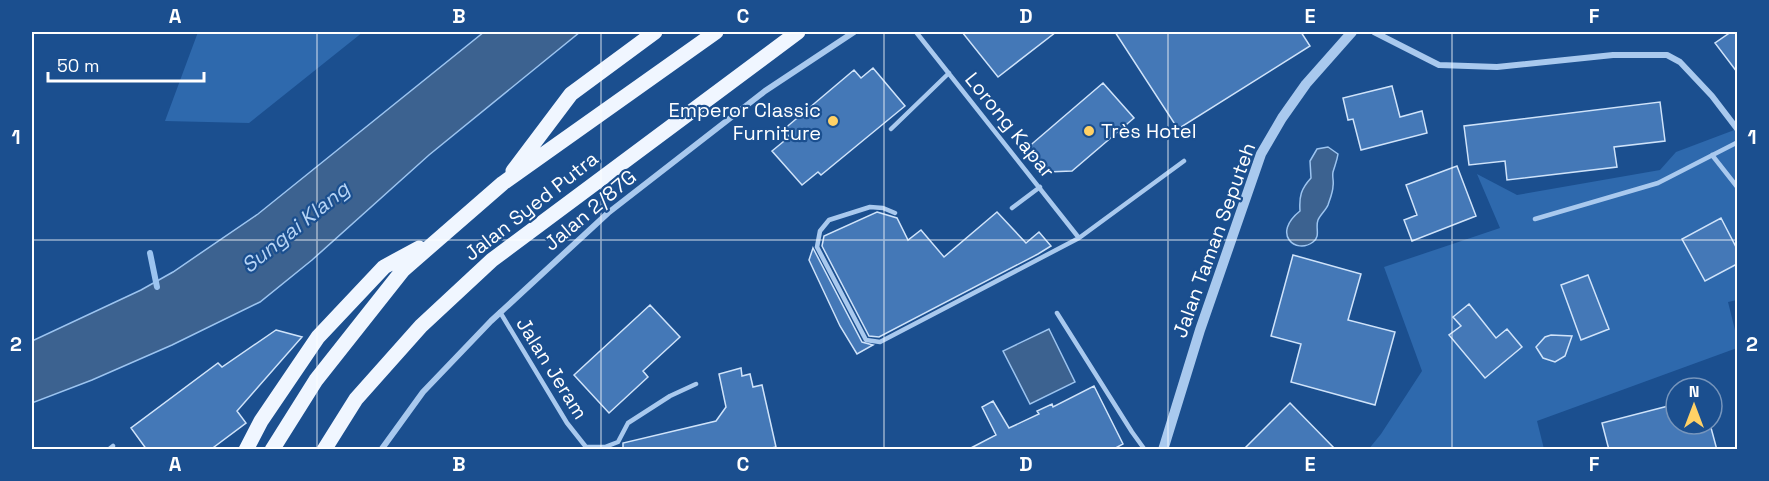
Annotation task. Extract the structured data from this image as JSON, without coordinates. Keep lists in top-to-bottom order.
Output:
{
  "streets": {
    "main road": ["Jalan Syed Putra"],
    "street": ["Jalan 2/87G", "Jalan Taman Seputeh"],
    "lane": ["Lorong Kapar", "Jalan Jeram"]
  },
  "crossings": [
    ["Jalan 2/87G", "Jalan Jeram"]
  ],
  "water": ["Sungai Klang"],
  "places": ["Emperor Classic Furniture", "Très Hotel"],
  "scale_bar": "50 m",
  "north": "top",
  "grid": {
    "columns": [
      "A",
      "B",
      "C",
      "D",
      "E",
      "F"
    ],
    "rows": ["1", "2"]
  }
}
